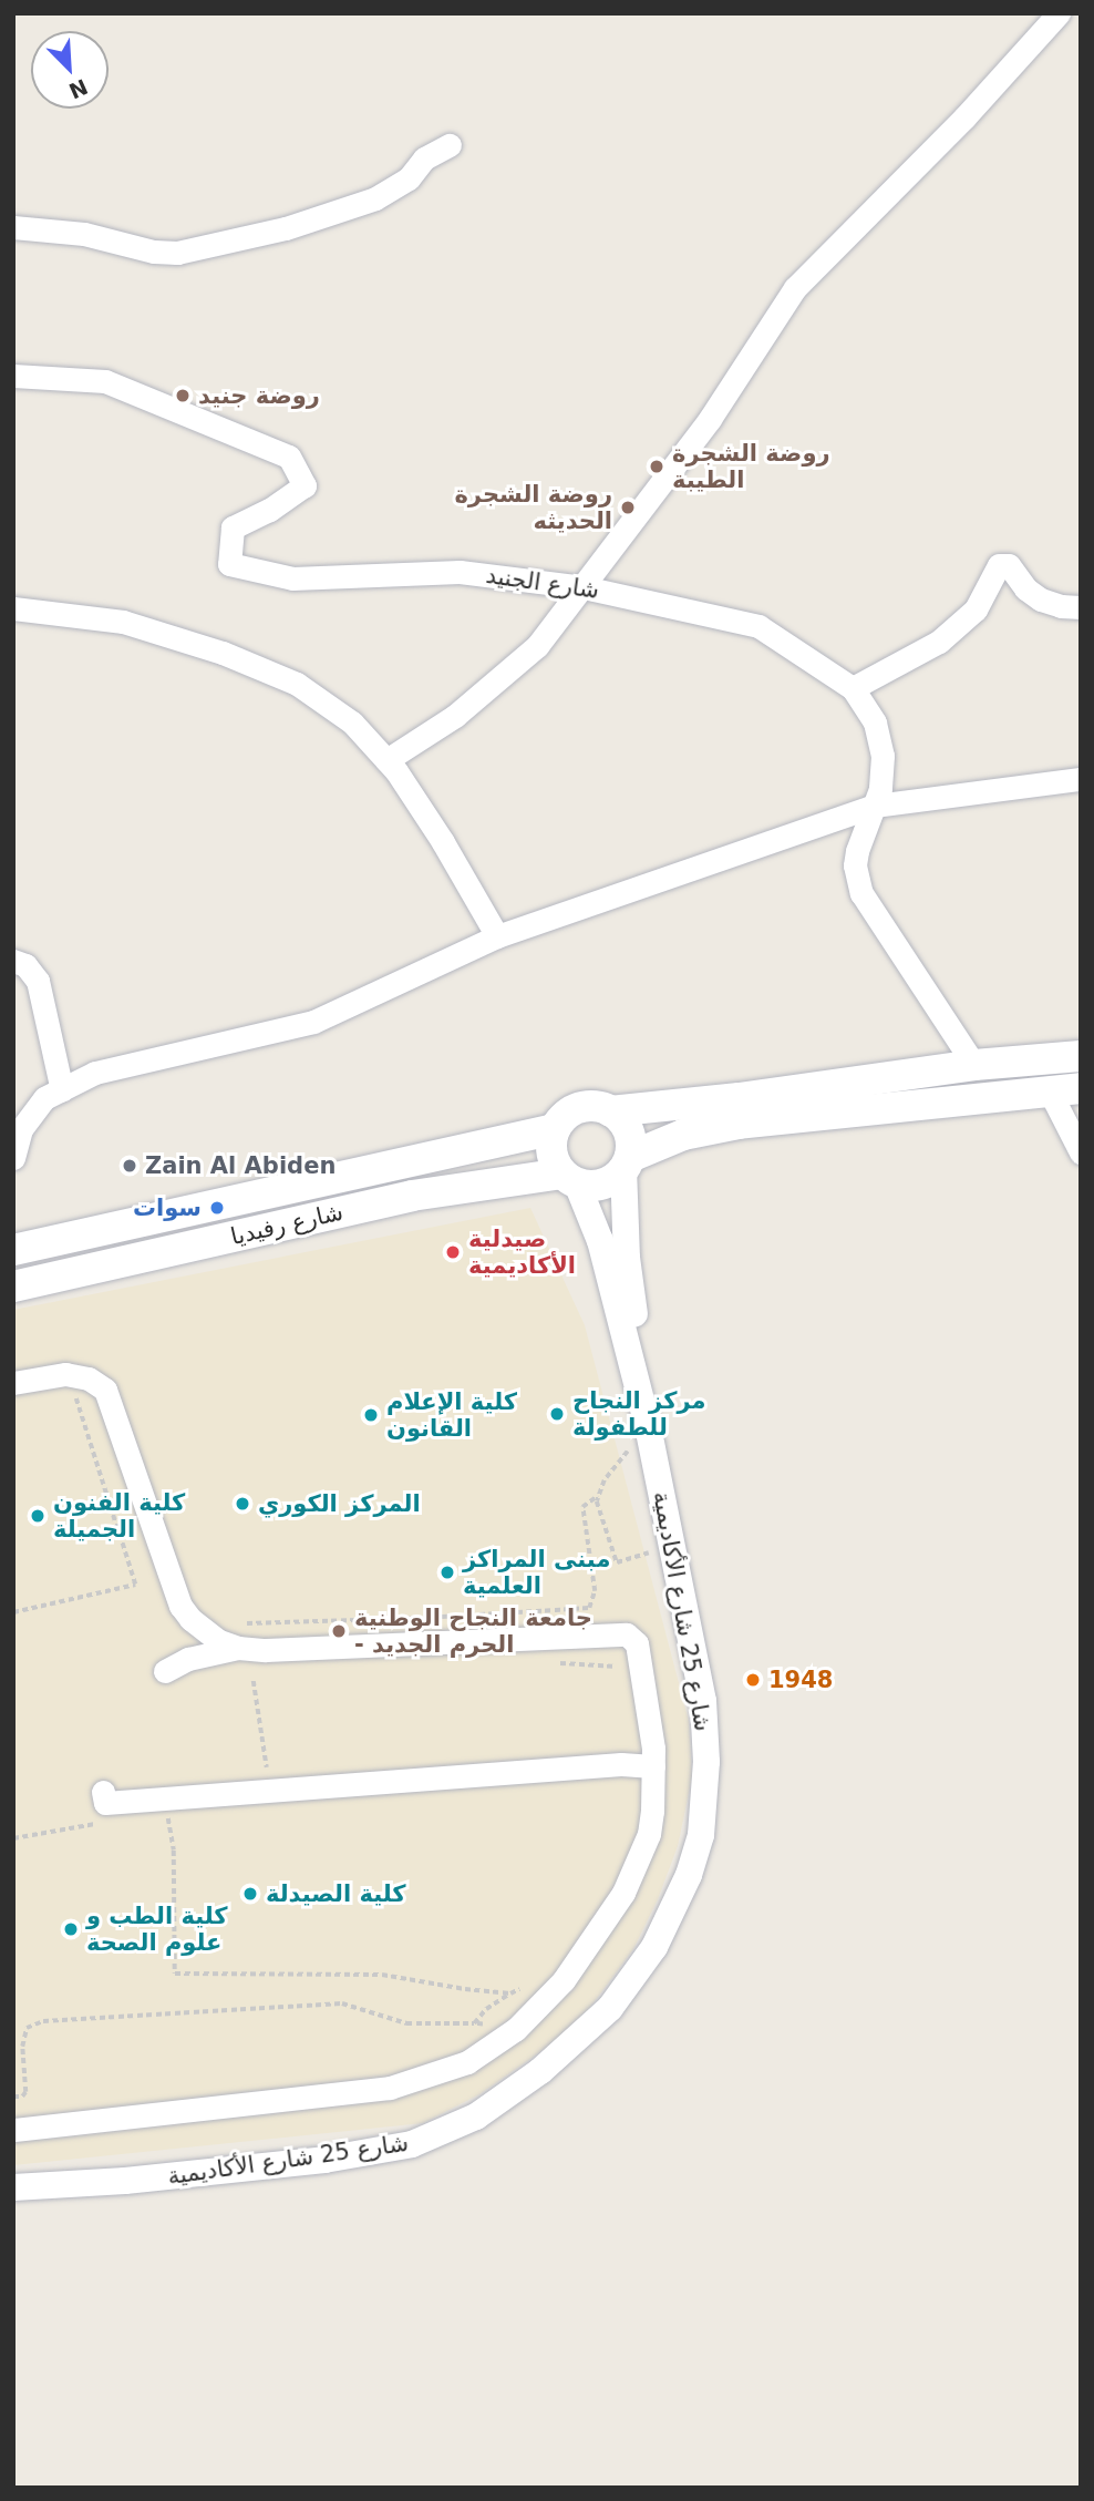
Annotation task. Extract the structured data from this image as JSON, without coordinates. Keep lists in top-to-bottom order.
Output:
{
  "streets": {
    "main road": ["شارع رفيديا"],
    "street": ["شارع الجنيد", "شارع 25 شارع الأكاديمية"]
  },
  "places": [
    "روضة جنيد",
    "روضة الشجرة الطيبة",
    "روضة الشجرة الحديثه",
    "Zain Al Abiden",
    "سوات",
    "صيدلية الأكاديمية",
    "مركز النجاح للطفولة",
    "كلية الإعلام القانون",
    "المركز الكوري",
    "كلية الفنون الجميلة",
    "مبنى المراكز العلمية",
    "جامعة النجاح الوطنية - الحرم الجديد",
    "1948",
    "كلية الصيدلة",
    "كلية الطب و علوم الصحة"
  ],
  "north": "bottom right"
}
